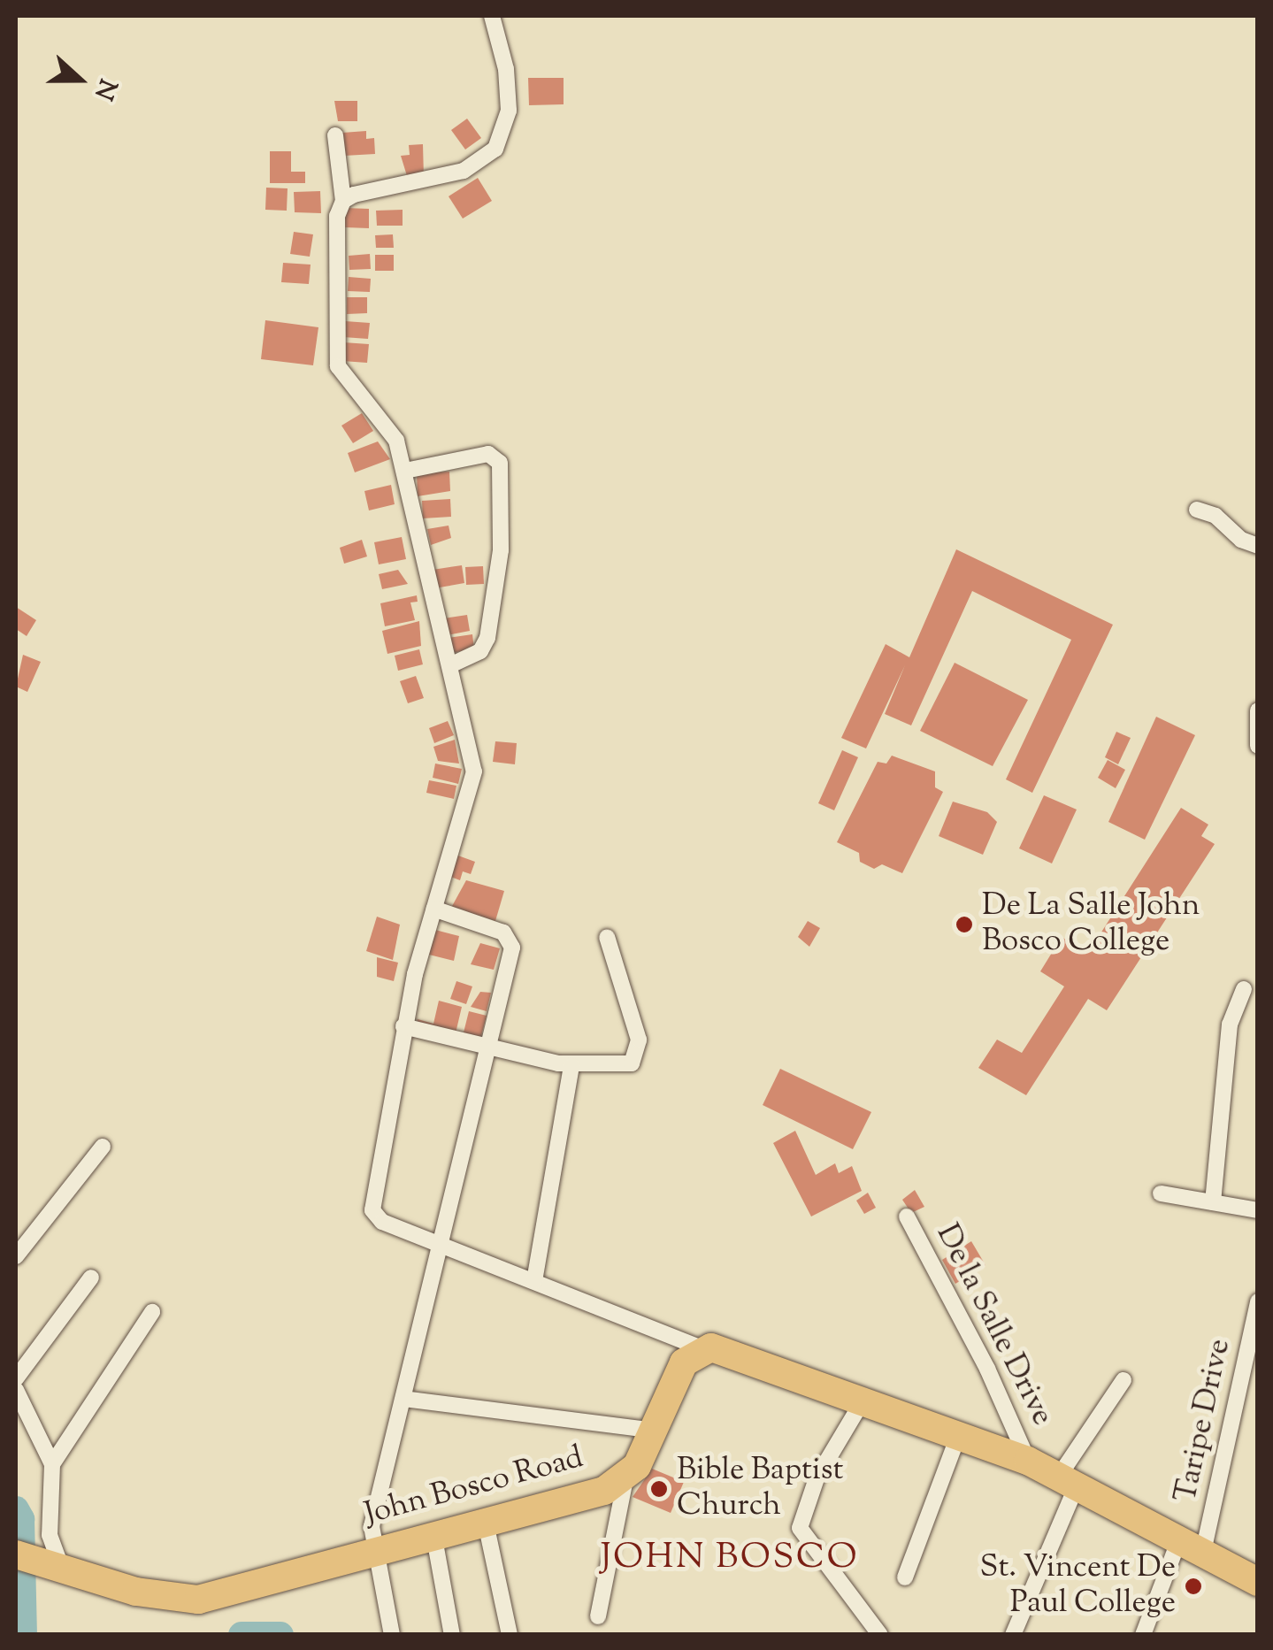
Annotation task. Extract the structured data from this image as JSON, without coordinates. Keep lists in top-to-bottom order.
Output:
{
  "streets": {
    "highway": ["John Bosco Road"],
    "street": ["De la Salle Drive", "Taripe Drive"]
  },
  "districts": ["JOHN BOSCO"],
  "places": ["De La Salle John Bosco College", "Bible Baptist Church", "St. Vincent De Paul College"],
  "north": "right"
}
